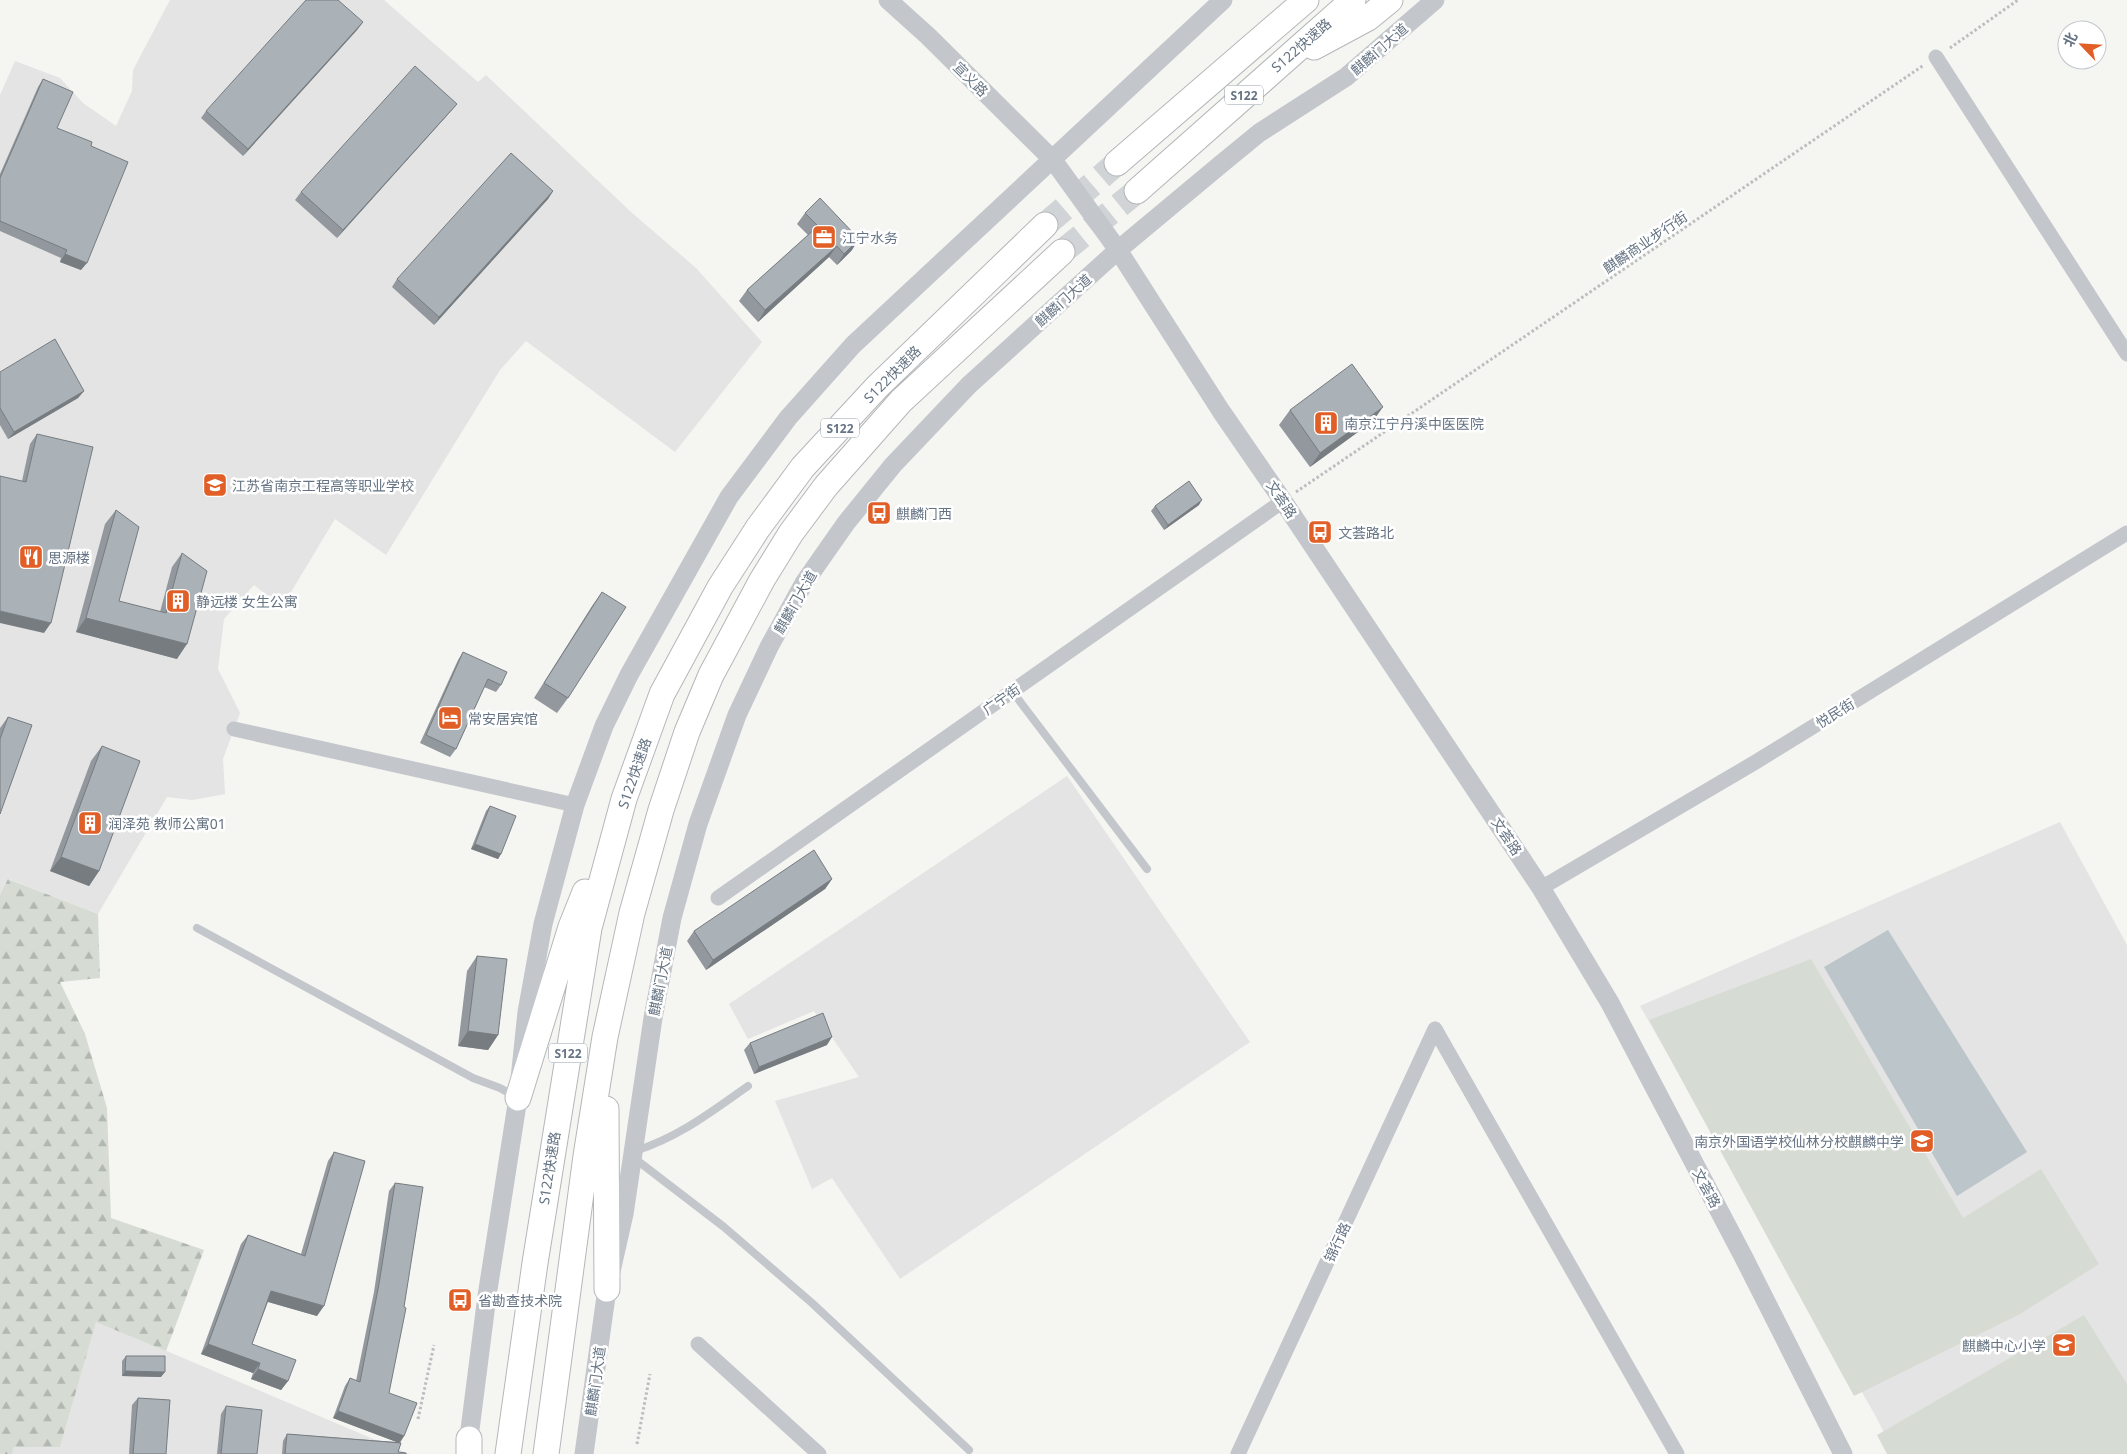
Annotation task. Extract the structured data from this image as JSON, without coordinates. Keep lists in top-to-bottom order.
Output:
{
  "streets": {
    "highway": ["S122快速路", "S122"],
    "street": [
      "麒麟门大道",
      "宣义路",
      "文荟路",
      "广宁街",
      "悦民街",
      "锦行路"
    ],
    "path": ["麒麟商业步行街"]
  },
  "crossings": [
    ["麒麟门大道", "宣义路"],
    ["麒麟门大道", "文荟路"],
    ["宣义路", "文荟路"],
    ["麒麟商业步行街", "文荟路"],
    ["麒麟商业步行街", "广宁街"],
    ["文荟路", "广宁街"],
    ["文荟路", "悦民街"]
  ],
  "places": {
    "office": ["江宁水务"],
    "building": ["南京江宁丹溪中医医院", "静远楼 女生公寓", "润泽苑 教师公寓01"],
    "school or university": ["江苏省南京工程高等职业学校", "南京外国语学校仙林分校麒麟中学", "麒麟中心小学"],
    "bus stop": ["麒麟门西", "文荟路北", "省勘查技术院"],
    "restaurant": ["思源楼"],
    "hotel": ["常安居宾馆"]
  },
  "north": "top left"
}
